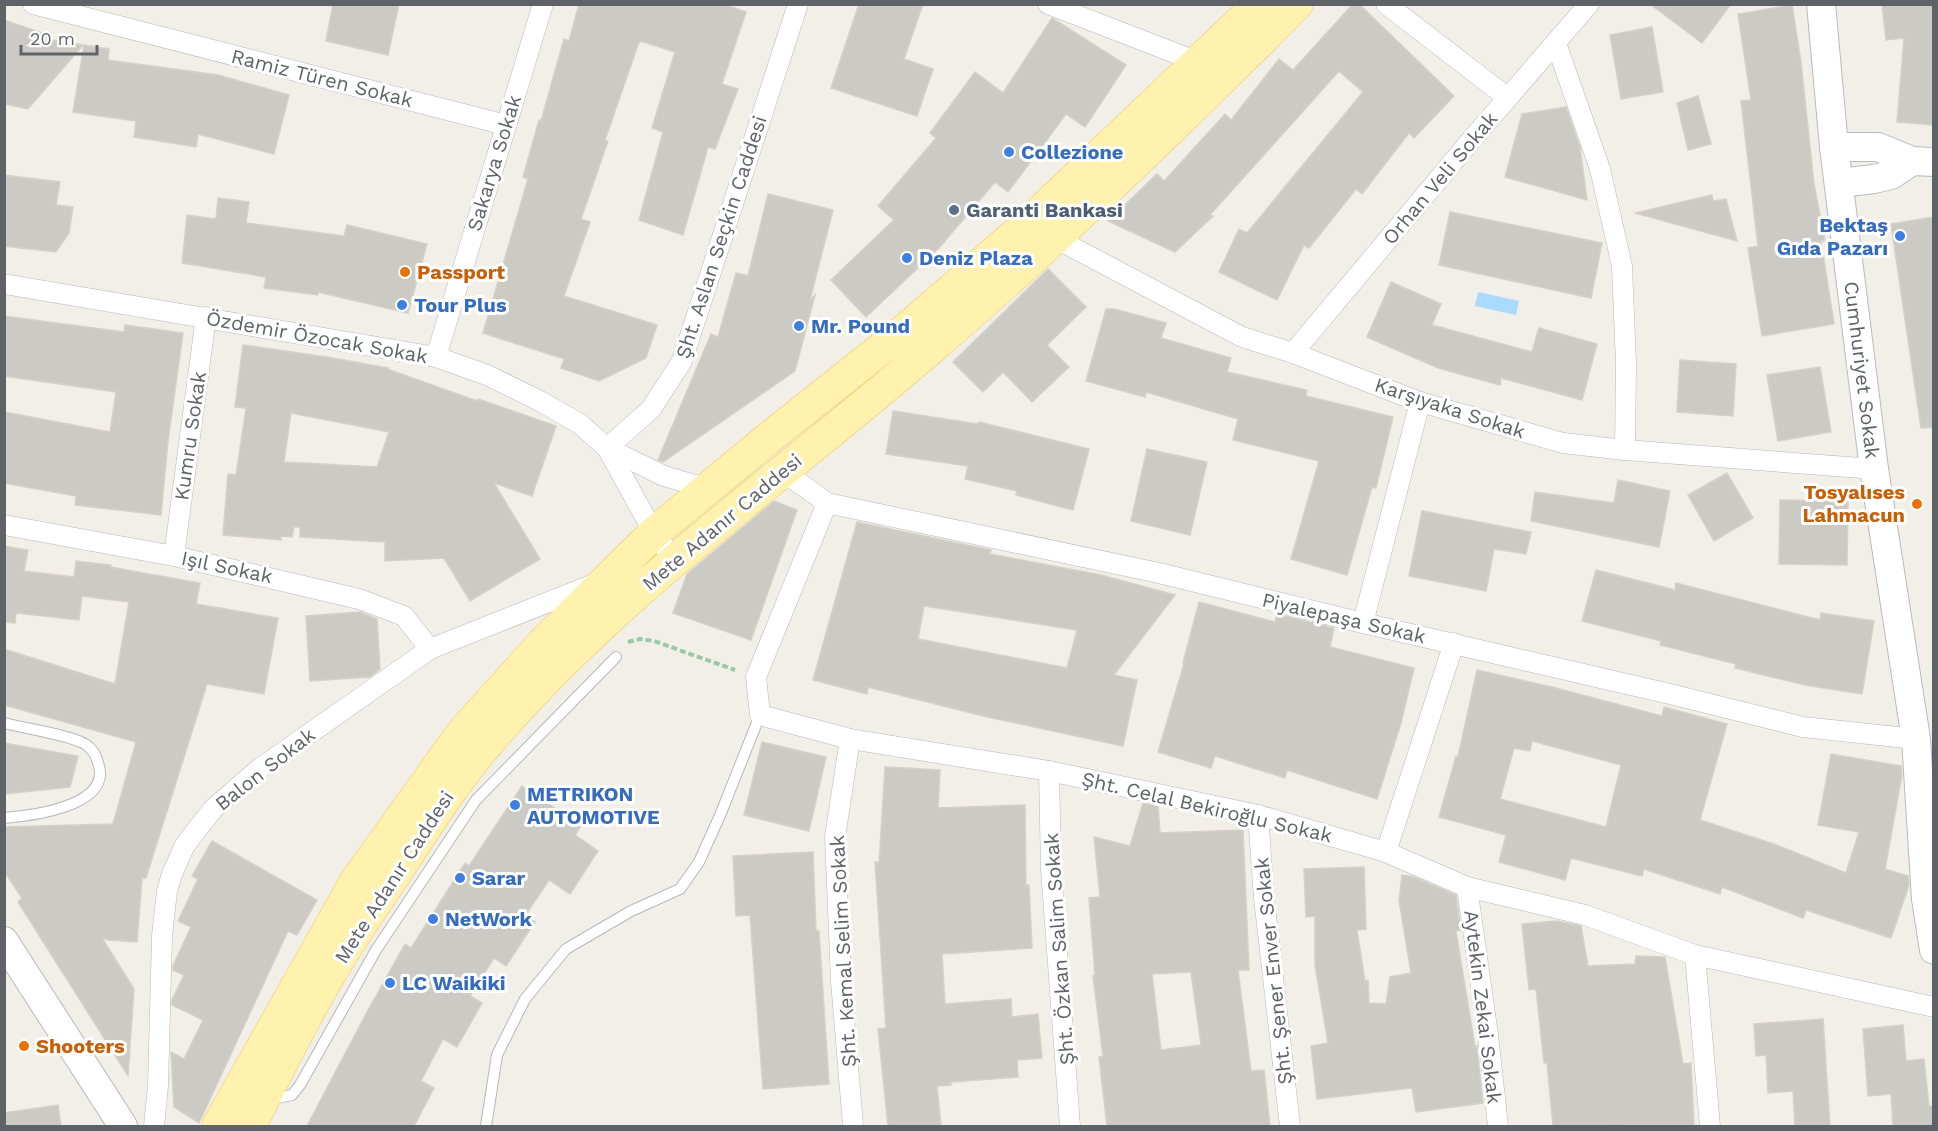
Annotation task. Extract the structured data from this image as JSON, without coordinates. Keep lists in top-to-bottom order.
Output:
{
  "streets": {
    "main road": ["Mete Adanır Caddesi"],
    "street": [
      "Ramiz Türen Sokak",
      "Sakarya Sokak",
      "Orhan Veli Sokak",
      "Şht. Aslan Seçkin Caddesi",
      "Özdemir Özocak Sokak",
      "Cumhuriyet Sokak",
      "Karşıyaka Sokak",
      "Kumru Sokak",
      "Işıl Sokak",
      "Piyalepaşa Sokak",
      "Balon Sokak",
      "Şht. Celal Bekiroğlu Sokak",
      "Şht. Özkan Salim Sokak",
      "Şht. Kemal Selim Sokak",
      "Şht. Şener Enver Sokak",
      "Aytekin Zekai Sokak"
    ]
  },
  "crossings": [
    ["Ramiz Türen Sokak", "Sakarya Sokak"],
    ["Sakarya Sokak", "Özdemir Özocak Sokak"],
    ["Orhan Veli Sokak", "Karşıyaka Sokak"],
    ["Şht. Aslan Seçkin Caddesi", "Özdemir Özocak Sokak"],
    ["Özdemir Özocak Sokak", "Kumru Sokak"],
    ["Özdemir Özocak Sokak", "Mete Adanır Caddesi"],
    ["Cumhuriyet Sokak", "Karşıyaka Sokak"],
    ["Cumhuriyet Sokak", "Piyalepaşa Sokak"],
    ["Karşıyaka Sokak", "Mete Adanır Caddesi"],
    ["Kumru Sokak", "Işıl Sokak"],
    ["Mete Adanır Caddesi", "Piyalepaşa Sokak"],
    ["Mete Adanır Caddesi", "Balon Sokak"],
    ["Işıl Sokak", "Balon Sokak"],
    ["Şht. Celal Bekiroğlu Sokak", "Şht. Özkan Salim Sokak"],
    ["Şht. Celal Bekiroğlu Sokak", "Şht. Kemal Selim Sokak"],
    ["Şht. Celal Bekiroğlu Sokak", "Şht. Şener Enver Sokak"],
    ["Şht. Celal Bekiroğlu Sokak", "Aytekin Zekai Sokak"]
  ],
  "places": [
    "Collezione",
    "Garanti Bankasi",
    "Bektaş Gıda Pazarı",
    "Deniz Plaza",
    "Passport",
    "Tour Plus",
    "Mr. Pound",
    "Tosyalıses Lahmacun",
    "METRIKON AUTOMOTIVE",
    "Sarar",
    "NetWork",
    "LC Waikiki",
    "Shooters"
  ],
  "scale_bar": "20 m"
}
